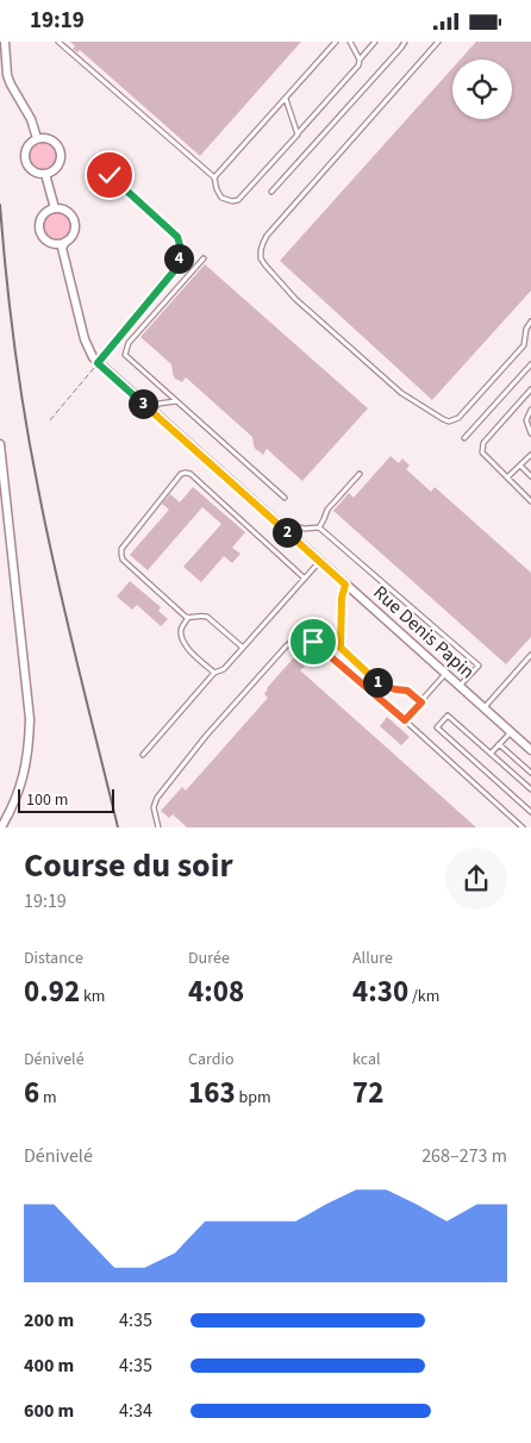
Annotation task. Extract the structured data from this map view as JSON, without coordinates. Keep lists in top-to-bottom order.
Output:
{
  "streets": {
    "street": ["Rue Denis Papin"]
  },
  "scale_bar": "100 m",
  "page": {
    "status": "19:19",
    "pins": [
      "4",
      "3",
      "2",
      "1"
    ],
    "scale": "100 m",
    "heading": ["Course du soir", "19:19"],
    "stats": [
      ["Distance", "0.92 km"],
      ["Durée", "4:08"],
      ["Allure", "4:30 /km"],
      ["Dénivelé", "6 m"],
      ["Cardio", "163 bpm"],
      ["kcal", "72"]
    ],
    "chart": ["Dénivelé", "268–273 m"],
    "list": [
      {
        "name": "200 m",
        "note": "4:35"
      },
      {
        "name": "400 m",
        "note": "4:35"
      },
      {
        "name": "600 m",
        "note": "4:34"
      }
    ]
  }
}
